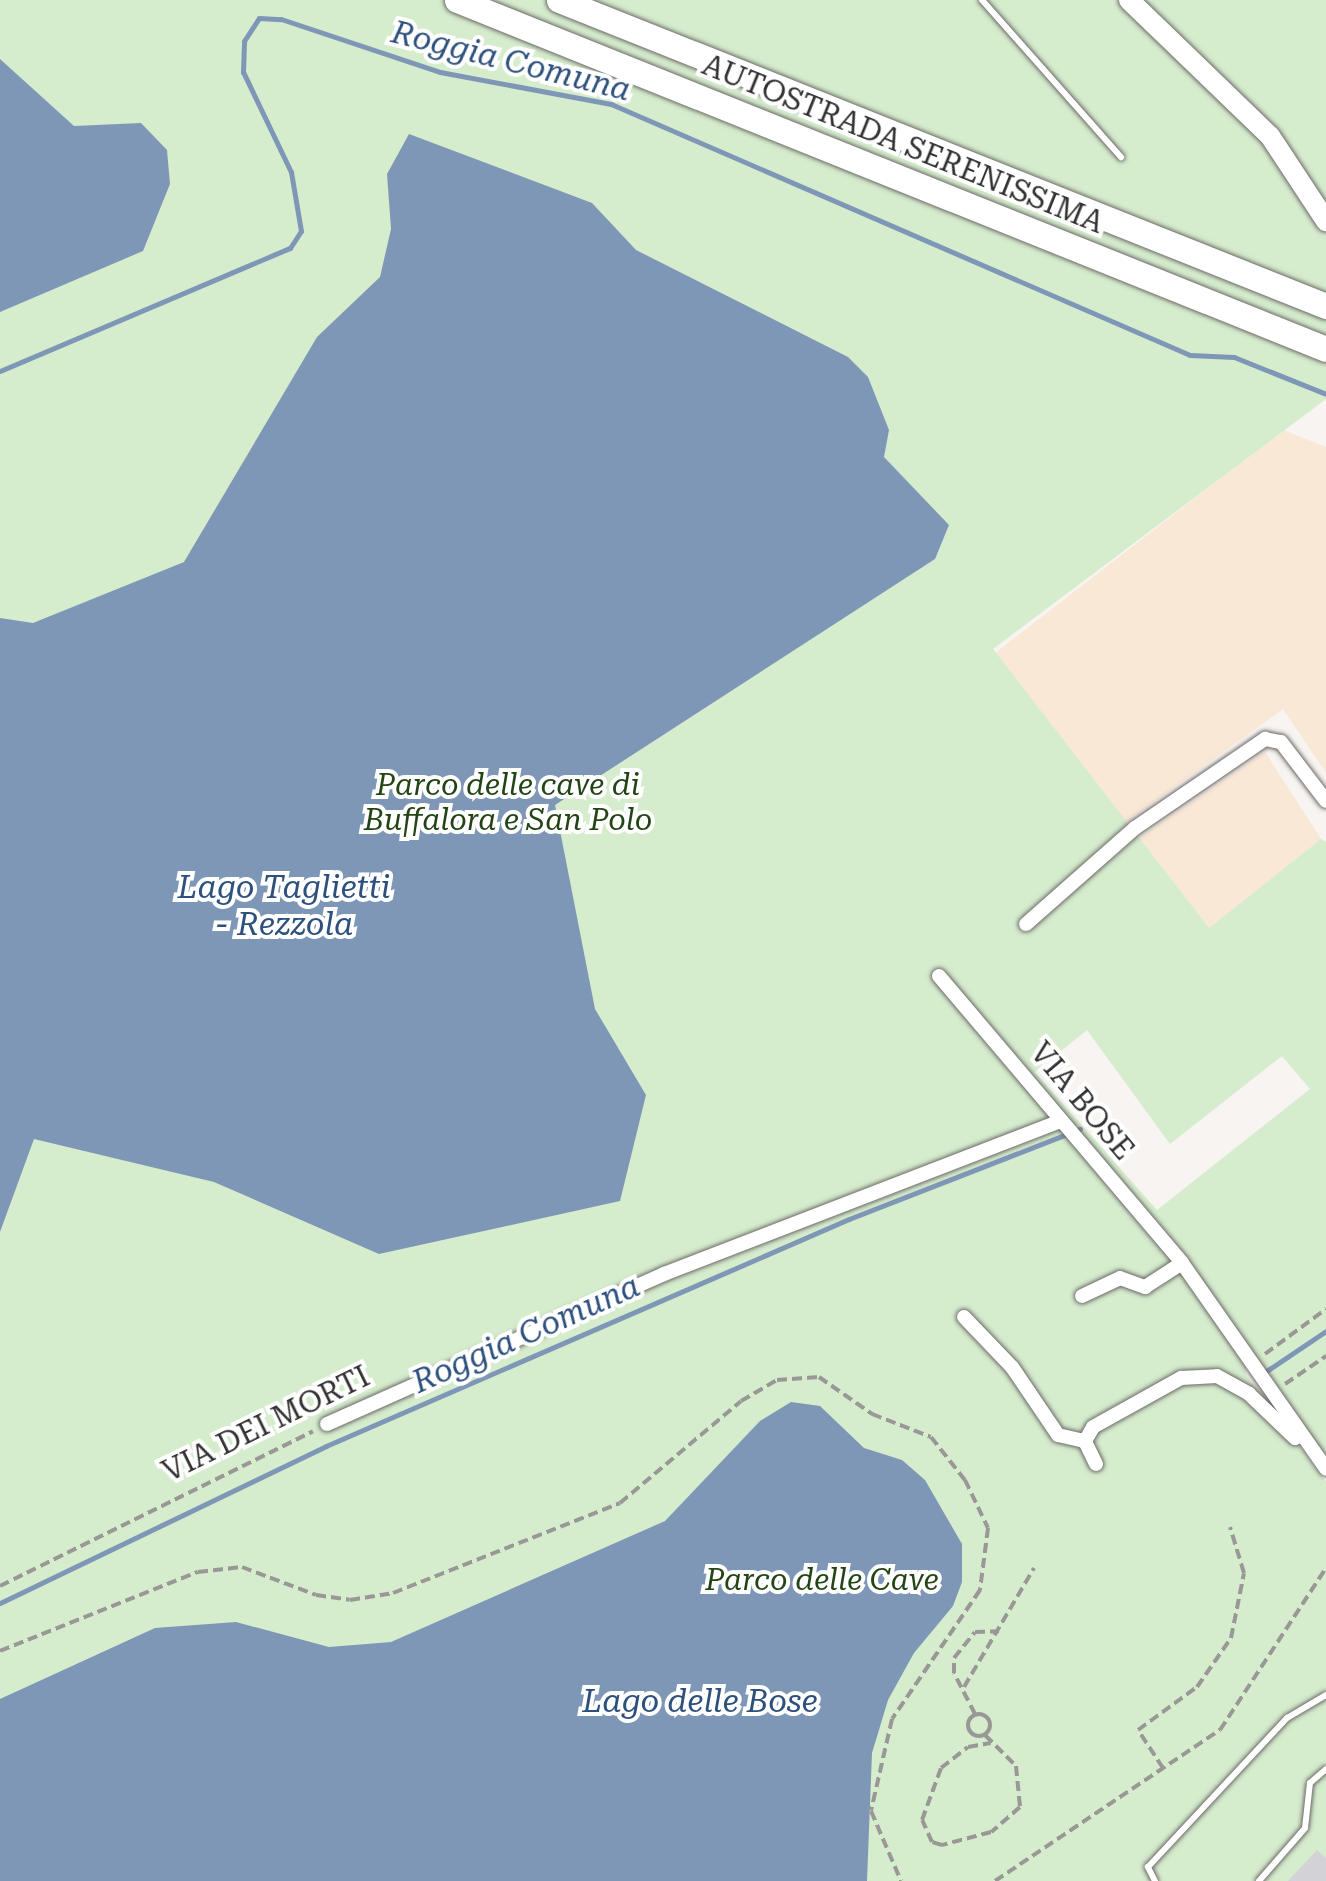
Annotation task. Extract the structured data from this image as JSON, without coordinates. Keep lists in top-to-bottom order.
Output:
{
  "streets": {
    "highway": ["AUTOSTRADA SERENISSIMA"],
    "street": ["VIA BOSE", "VIA DEI MORTI"]
  },
  "crossings": [
    ["VIA BOSE", "VIA DEI MORTI"]
  ],
  "water": ["Roggia Comuna", "Lago Taglietti - Rezzola", "Lago delle Bose"],
  "parks": ["Parco delle cave di Buffalora e San Polo", "Parco delle Cave"]
}
